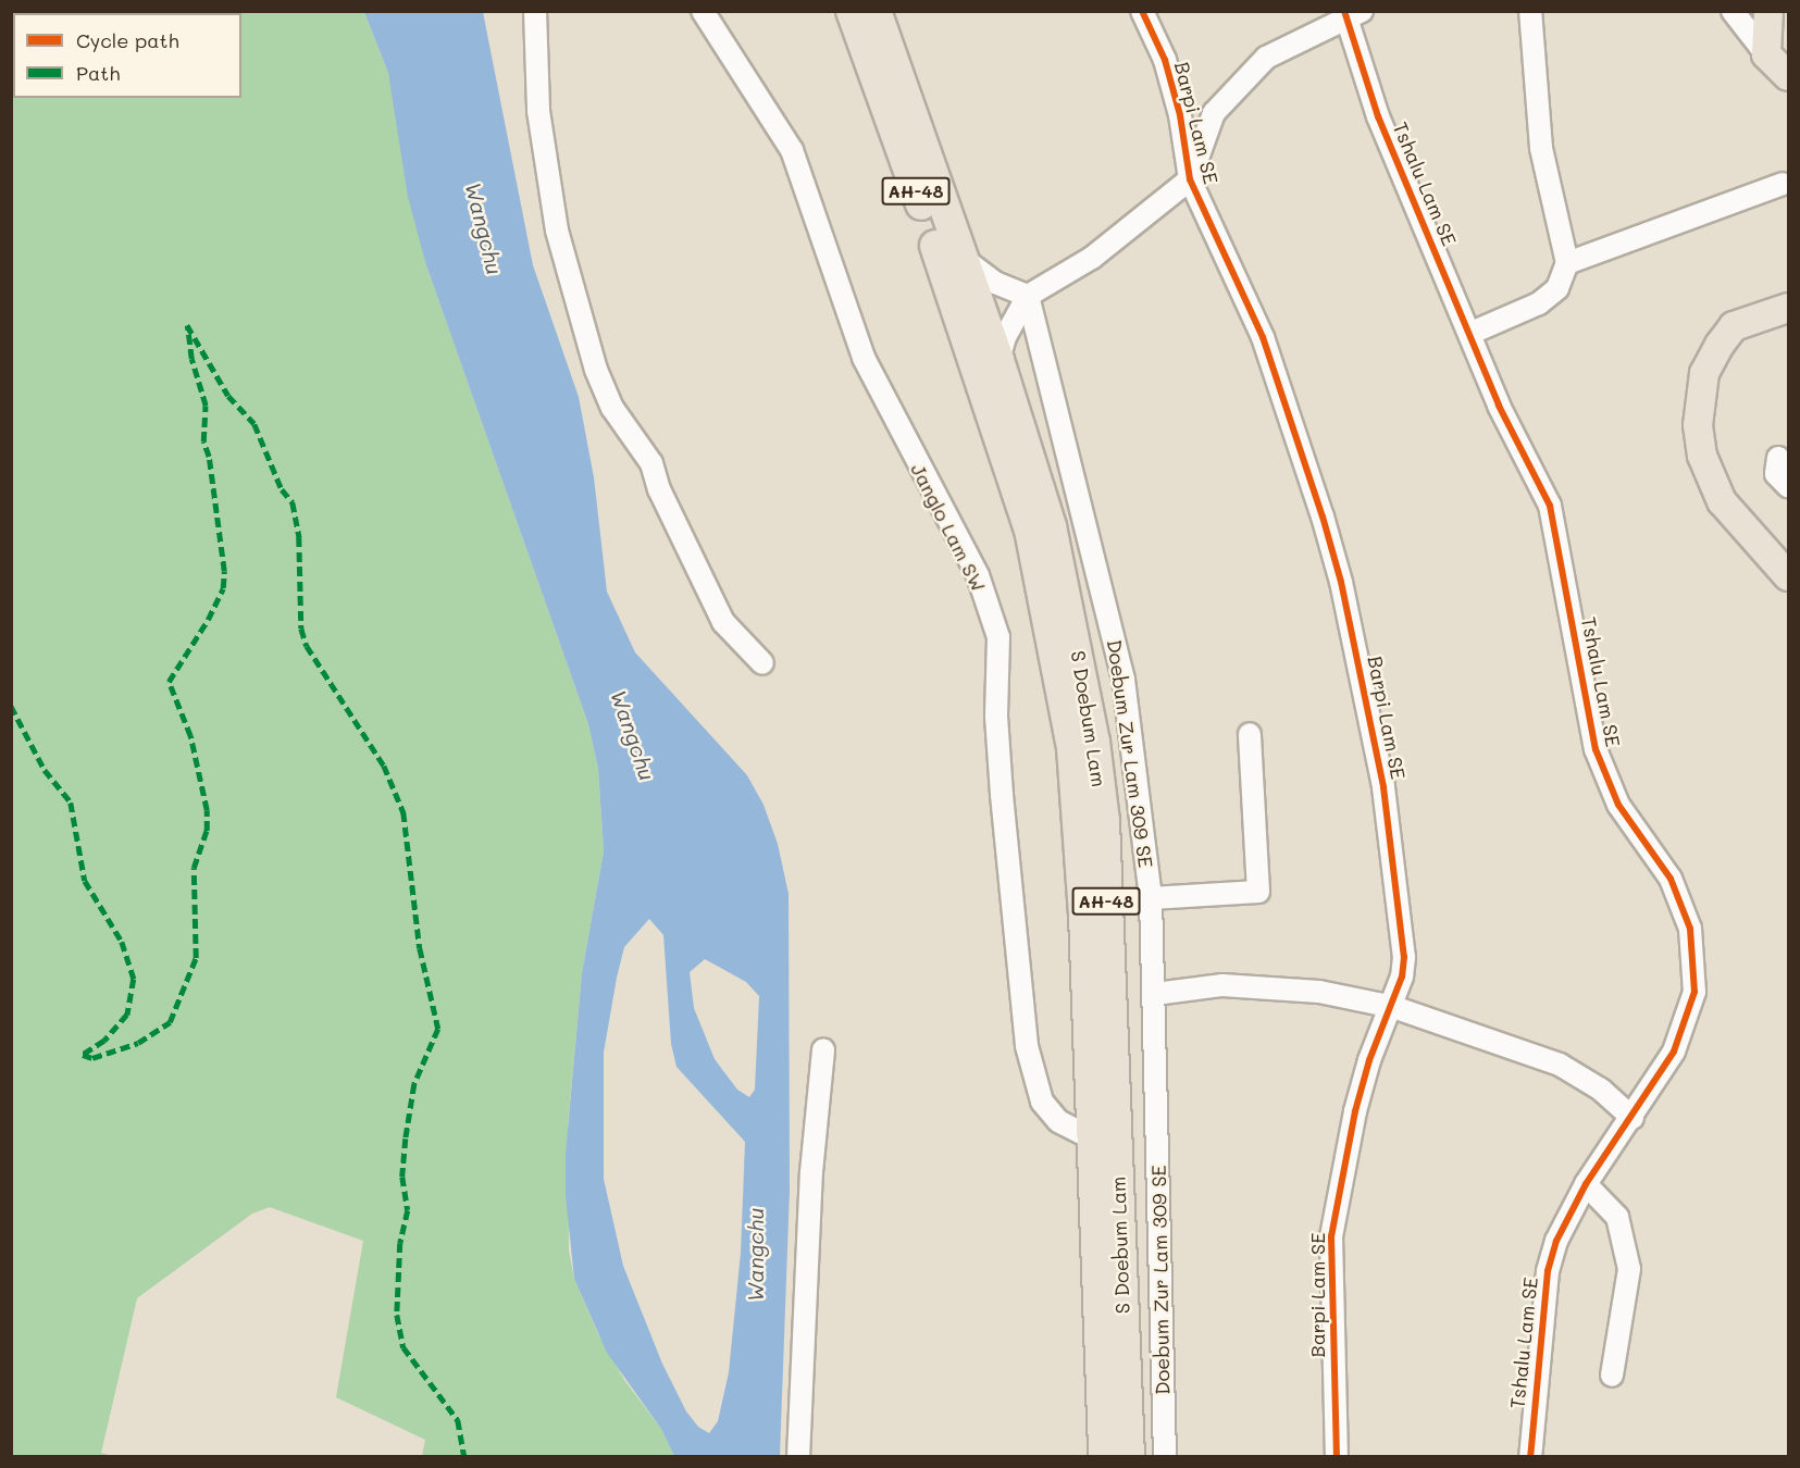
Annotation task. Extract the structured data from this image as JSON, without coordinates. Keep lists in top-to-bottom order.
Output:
{
  "streets": {
    "highway": ["AH-48", "S Doebum Lam"],
    "street": [
      "Barpi Lam SE",
      "Tshalu Lam SE",
      "Janglo Lam SW",
      "Doebum Zur Lam 309 SE"
    ]
  },
  "crossings": [
    ["Janglo Lam SW", "S Doebum Lam"]
  ],
  "water": ["Wangchu"],
  "legend": ["Cycle path", "Path"]
}
